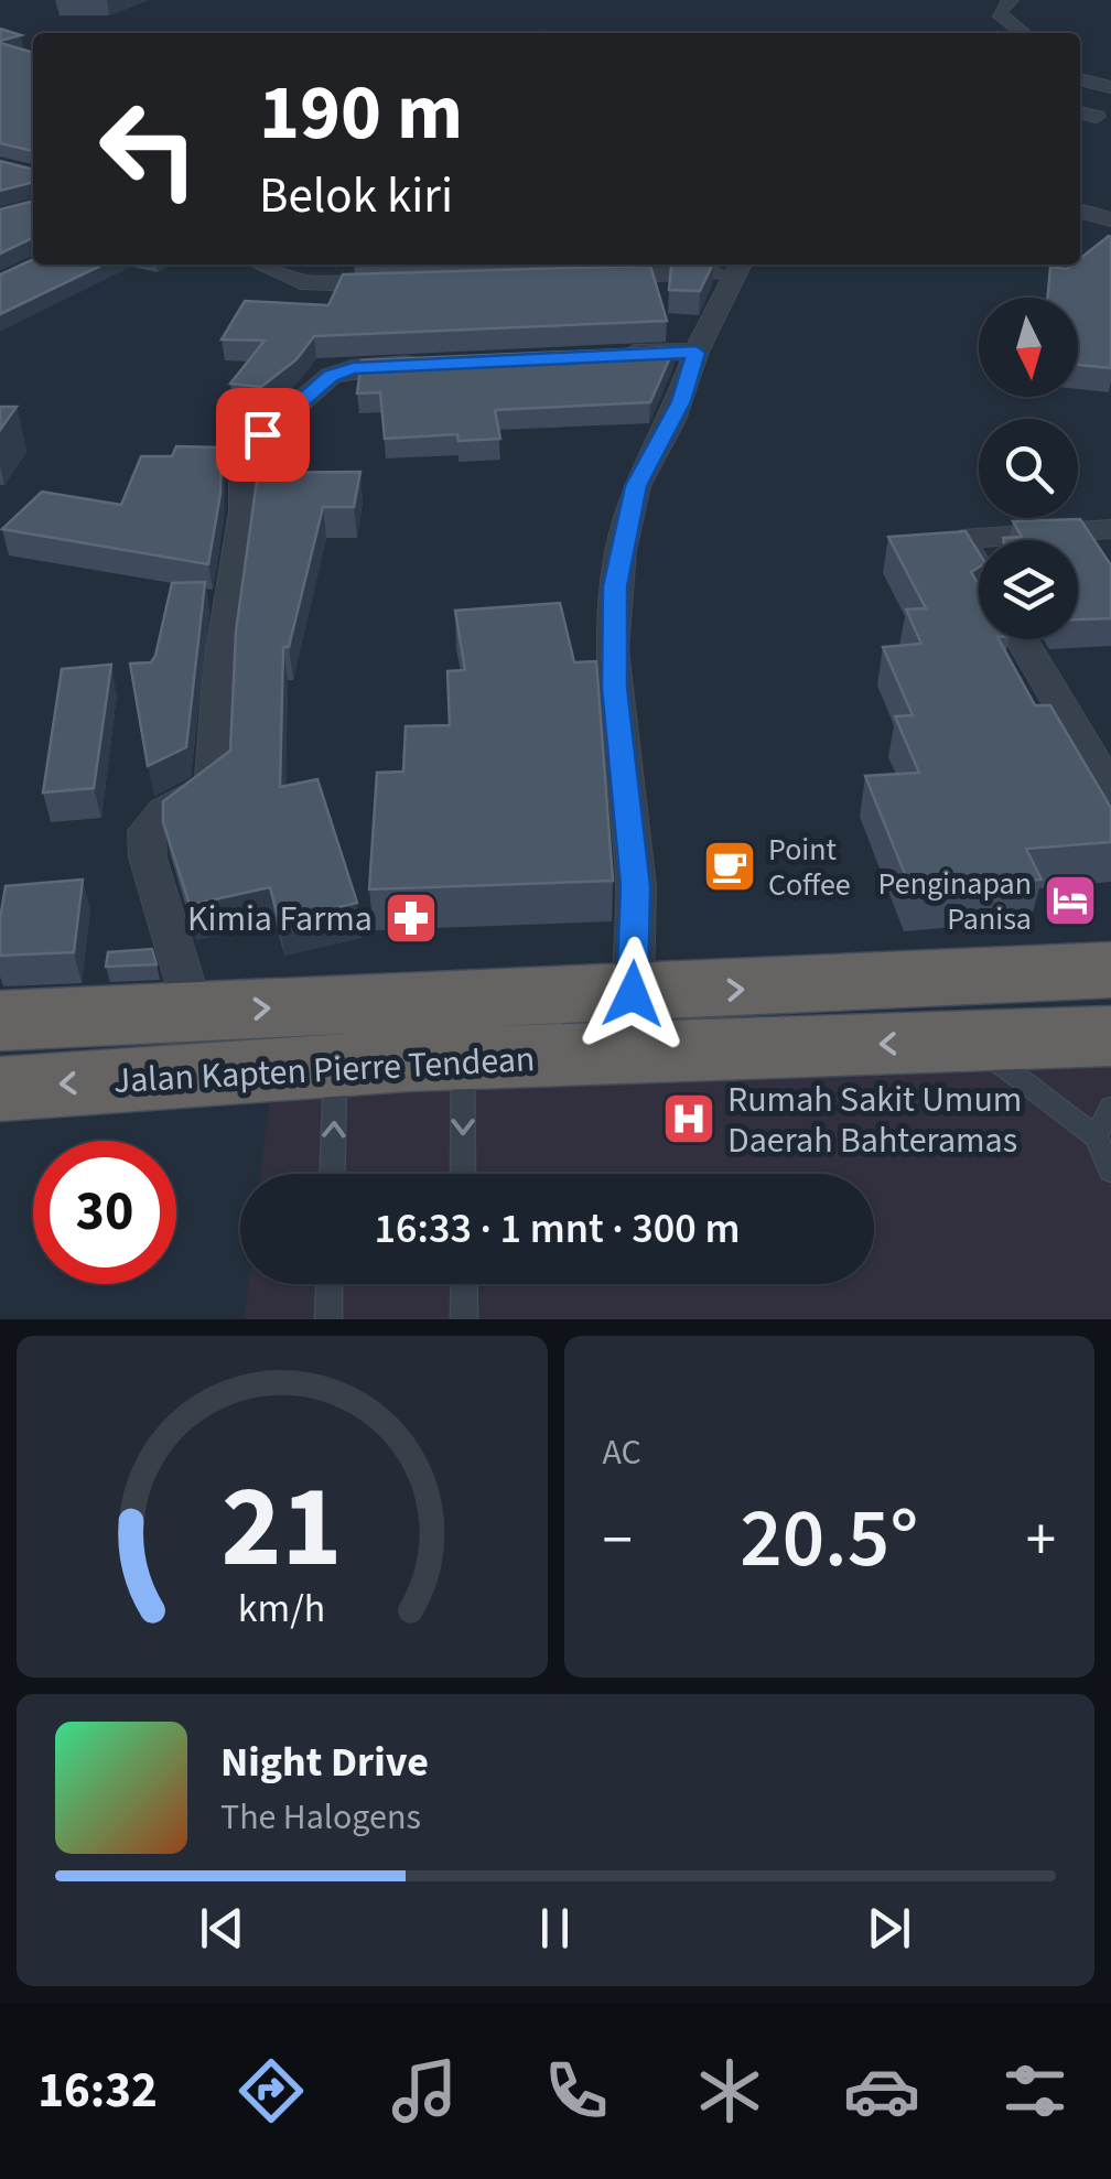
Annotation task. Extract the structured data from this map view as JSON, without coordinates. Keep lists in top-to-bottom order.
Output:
{
  "streets": {
    "highway": ["Jalan Kapten Pierre Tendean"]
  },
  "places": {
    "cafe": ["Point Coffee"],
    "hotel": ["Penginapan Panisa"],
    "pharmacy": ["Kimia Farma"],
    "hospital": ["Rumah Sakit Umum Daerah Bahteramas"]
  },
  "north": "bottom",
  "page": {
    "turn": ["190 m", "Belok kiri"],
    "limit": "30",
    "trip": "16:33 · 1 mnt · 300 m",
    "tile": "AC",
    "heat": ["−", "20.5°", "+"],
    "song": ["Night Drive", "The Halogens"],
    "tabs": "16:32",
    "gauge": ["21", "km/h"]
  }
}
